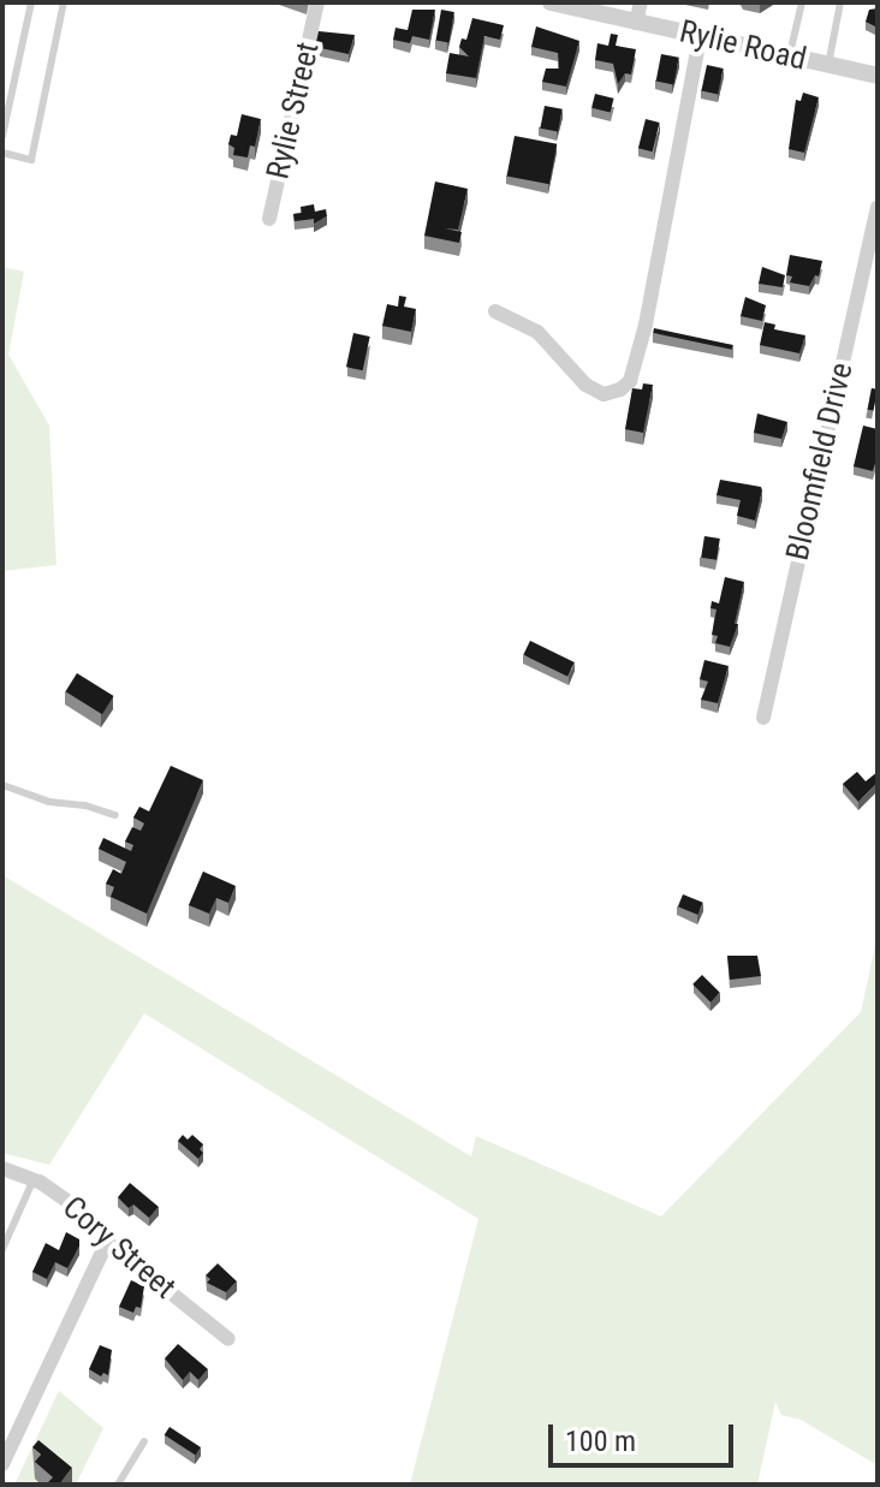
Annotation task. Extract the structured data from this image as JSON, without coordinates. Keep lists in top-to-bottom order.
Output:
{
  "streets": {
    "street": [
      "Rylie Road",
      "Rylie Street",
      "Bloomfield Drive",
      "Cory Street"
    ]
  },
  "scale_bar": "100 m"
}
